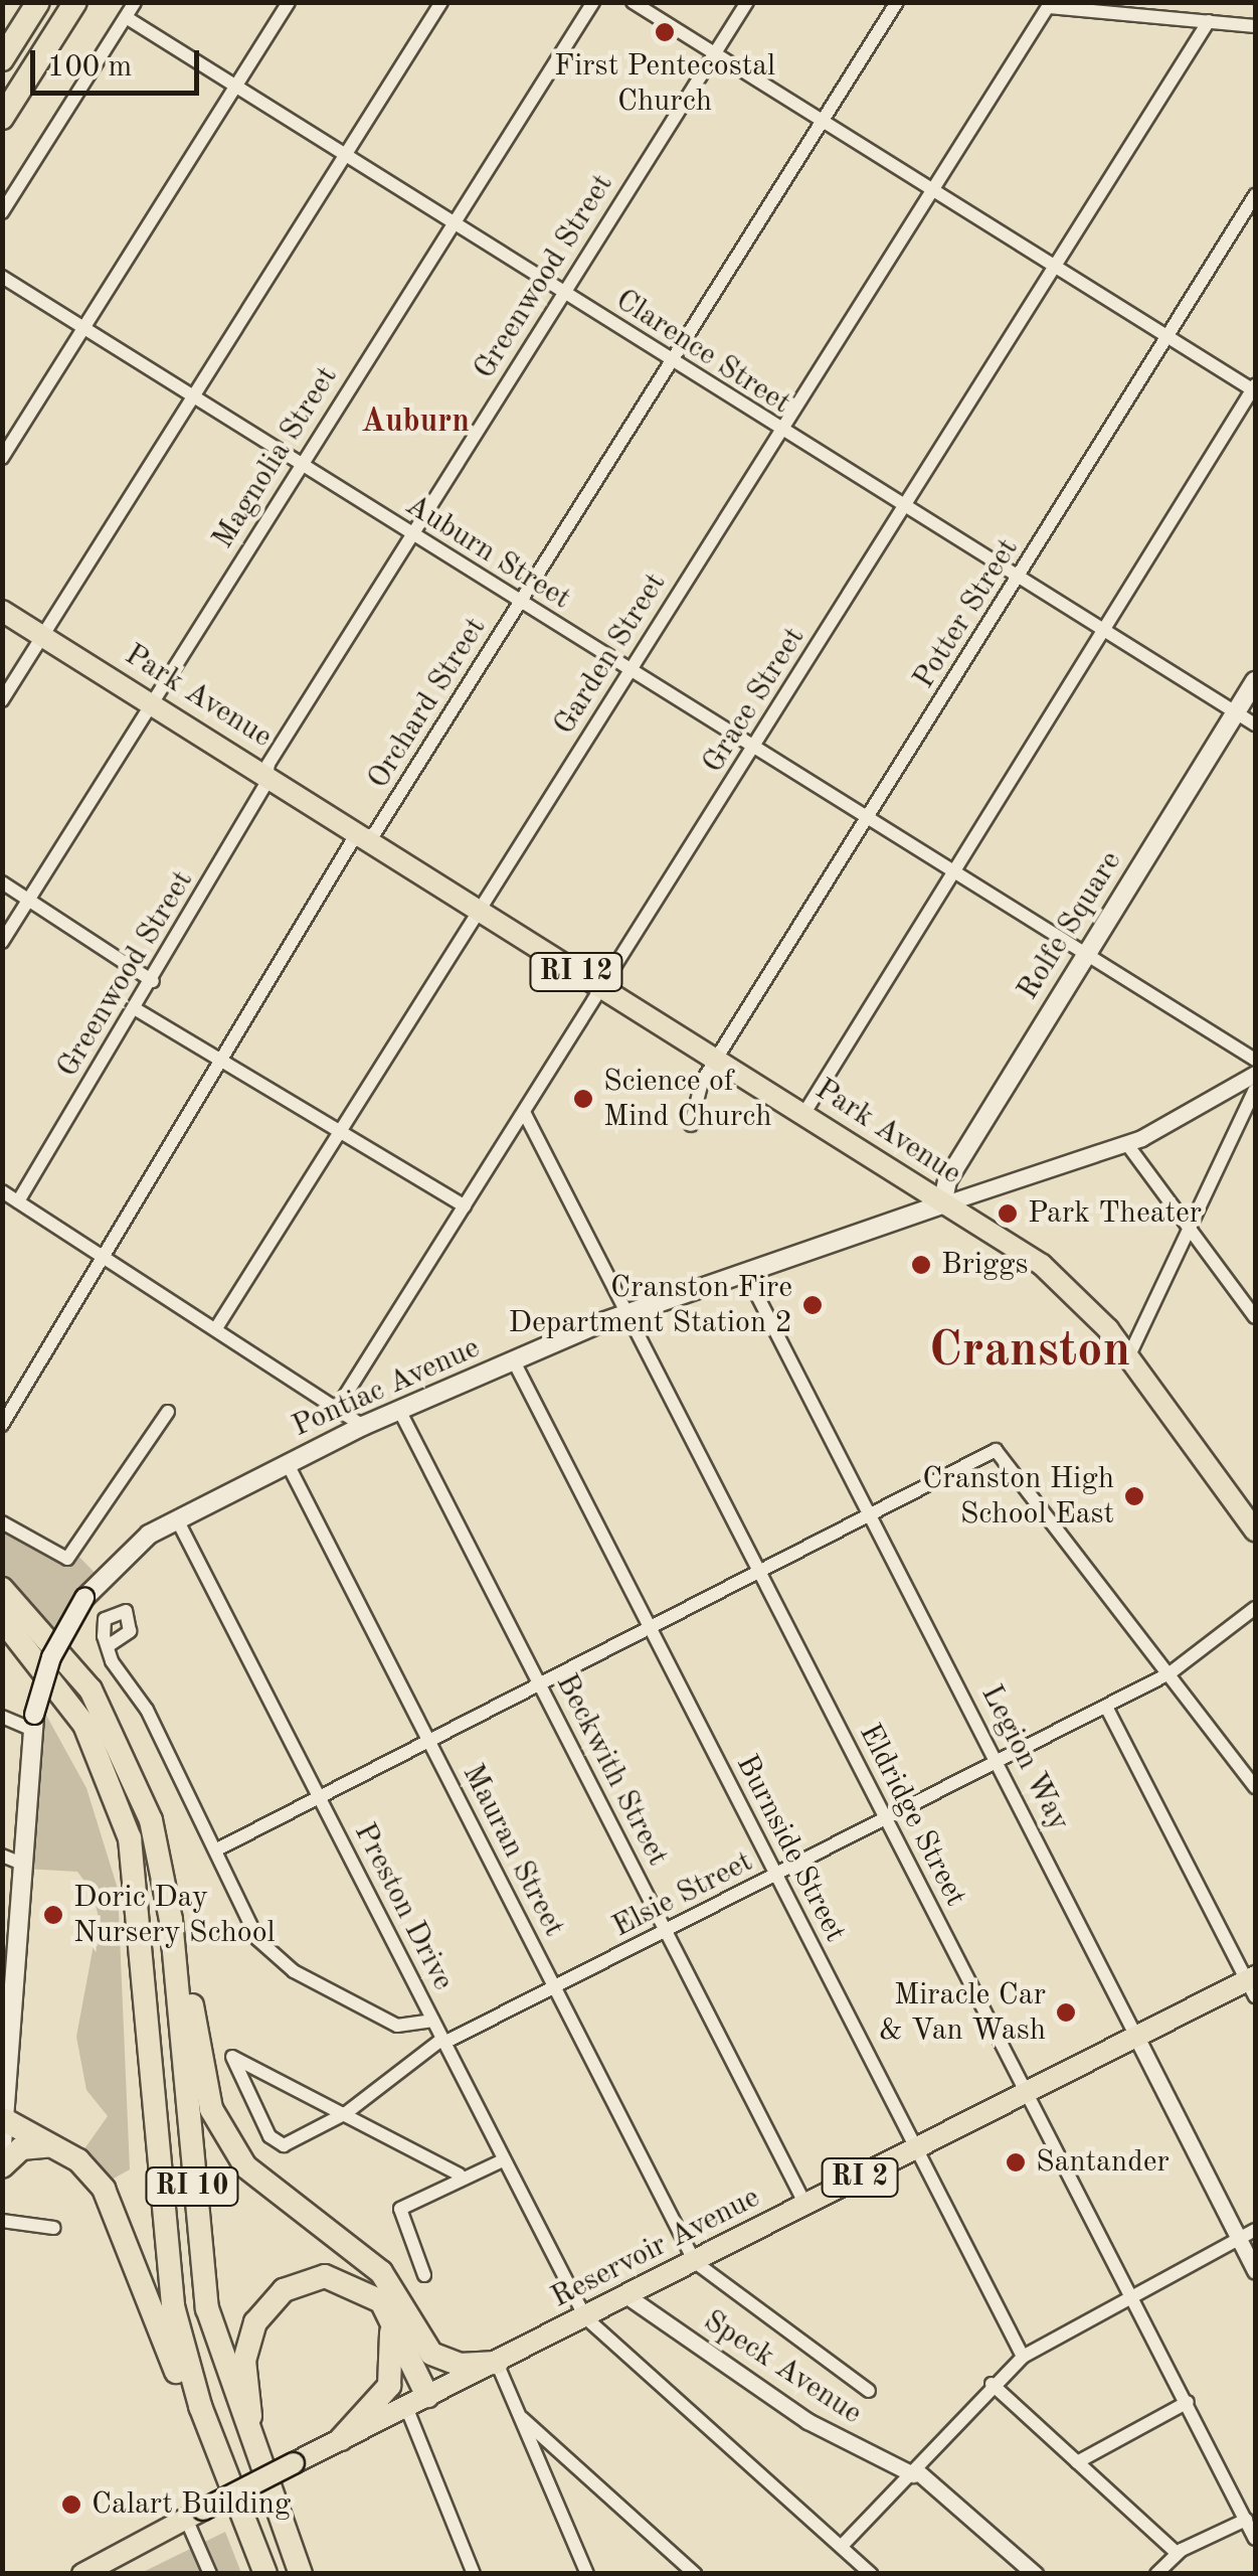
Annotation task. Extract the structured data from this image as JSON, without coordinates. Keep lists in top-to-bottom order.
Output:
{
  "streets": {
    "highway": ["RI 10"],
    "main road": [
      "Park Avenue",
      "Rolfe Square",
      "RI 12",
      "Pontiac Avenue",
      "RI 2",
      "Reservoir Avenue"
    ],
    "street": [
      "Greenwood Street",
      "Clarence Street",
      "Magnolia Street",
      "Auburn Street",
      "Potter Street",
      "Garden Street",
      "Grace Street",
      "Orchard Street",
      "Legion Way",
      "Beckwith Street",
      "Eldridge Street",
      "Burnside Street",
      "Mauran Street",
      "Elsie Street",
      "Preston Drive",
      "Speck Avenue"
    ]
  },
  "crossings": [
    ["Greenwood Street", "Clarence Street"],
    ["Greenwood Street", "Auburn Street"],
    ["Greenwood Street", "Park Avenue"],
    ["Clarence Street", "Magnolia Street"],
    ["Clarence Street", "Potter Street"],
    ["Clarence Street", "Garden Street"],
    ["Clarence Street", "Grace Street"],
    ["Clarence Street", "Orchard Street"],
    ["Clarence Street", "Rolfe Square"],
    ["Magnolia Street", "Auburn Street"],
    ["Magnolia Street", "Park Avenue"],
    ["Auburn Street", "Potter Street"],
    ["Auburn Street", "Garden Street"],
    ["Auburn Street", "Grace Street"],
    ["Auburn Street", "Orchard Street"],
    ["Auburn Street", "Rolfe Square"],
    ["Potter Street", "Park Avenue"],
    ["Garden Street", "Park Avenue"],
    ["Park Avenue", "Grace Street"],
    ["Park Avenue", "Orchard Street"],
    ["Park Avenue", "Rolfe Square"],
    ["Park Avenue", "Pontiac Avenue"],
    ["Grace Street", "Eldridge Street"],
    ["Rolfe Square", "Pontiac Avenue"],
    ["Pontiac Avenue", "Legion Way"],
    ["Pontiac Avenue", "Beckwith Street"],
    ["Pontiac Avenue", "Eldridge Street"],
    ["Pontiac Avenue", "Burnside Street"],
    ["Pontiac Avenue", "Mauran Street"],
    ["Pontiac Avenue", "Preston Drive"],
    ["Legion Way", "Elsie Street"],
    ["Legion Way", "Reservoir Avenue"],
    ["Beckwith Street", "Elsie Street"],
    ["Beckwith Street", "Reservoir Avenue"],
    ["Eldridge Street", "Elsie Street"],
    ["Eldridge Street", "Reservoir Avenue"],
    ["Burnside Street", "Elsie Street"],
    ["Burnside Street", "Reservoir Avenue"],
    ["Mauran Street", "Elsie Street"],
    ["Mauran Street", "Reservoir Avenue"],
    ["Elsie Street", "Preston Drive"],
    ["Preston Drive", "Reservoir Avenue"],
    ["Reservoir Avenue", "Speck Avenue"]
  ],
  "districts": ["Auburn", "Cranston"],
  "places": [
    "First Pentecostal Church",
    "Science of Mind Church",
    "Park Theater",
    "Briggs",
    "Cranston Fire Department Station 2",
    "Cranston High School East",
    "Doric Day Nursery School",
    "Miracle Car & Van Wash",
    "Santander",
    "Calart Building"
  ],
  "scale_bar": "100 m"
}
